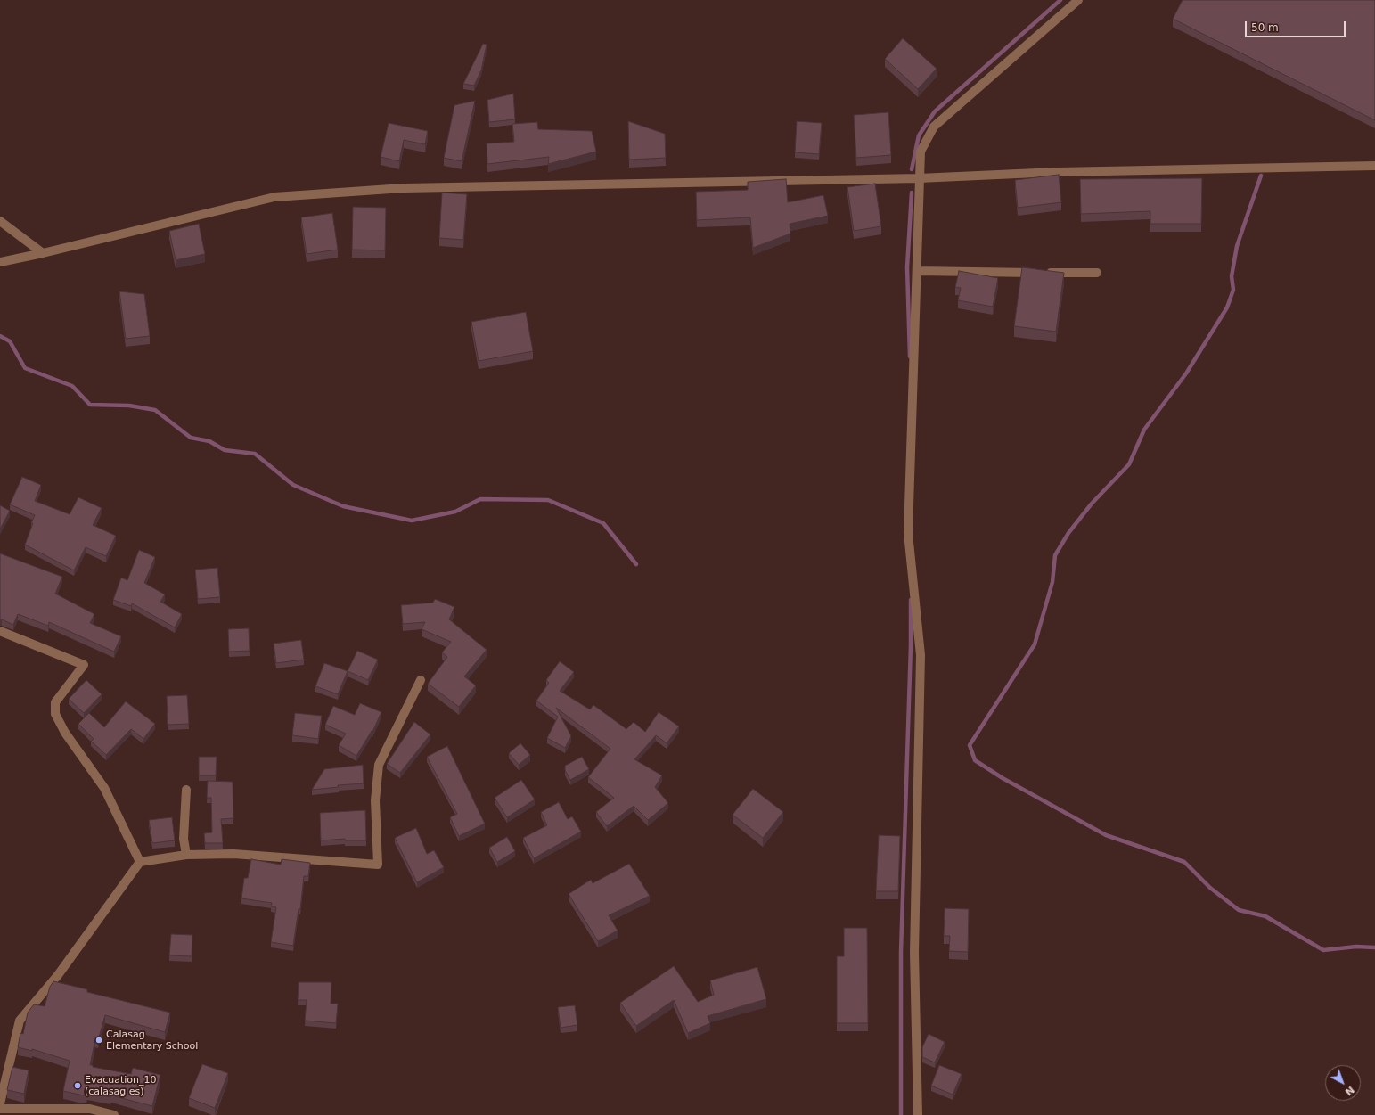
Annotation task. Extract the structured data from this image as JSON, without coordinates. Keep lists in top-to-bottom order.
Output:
{
  "places": ["Calasag Elementary School", "Evacuation_10 (calasag es)"],
  "scale_bar": "50 m",
  "north": "bottom right"
}
